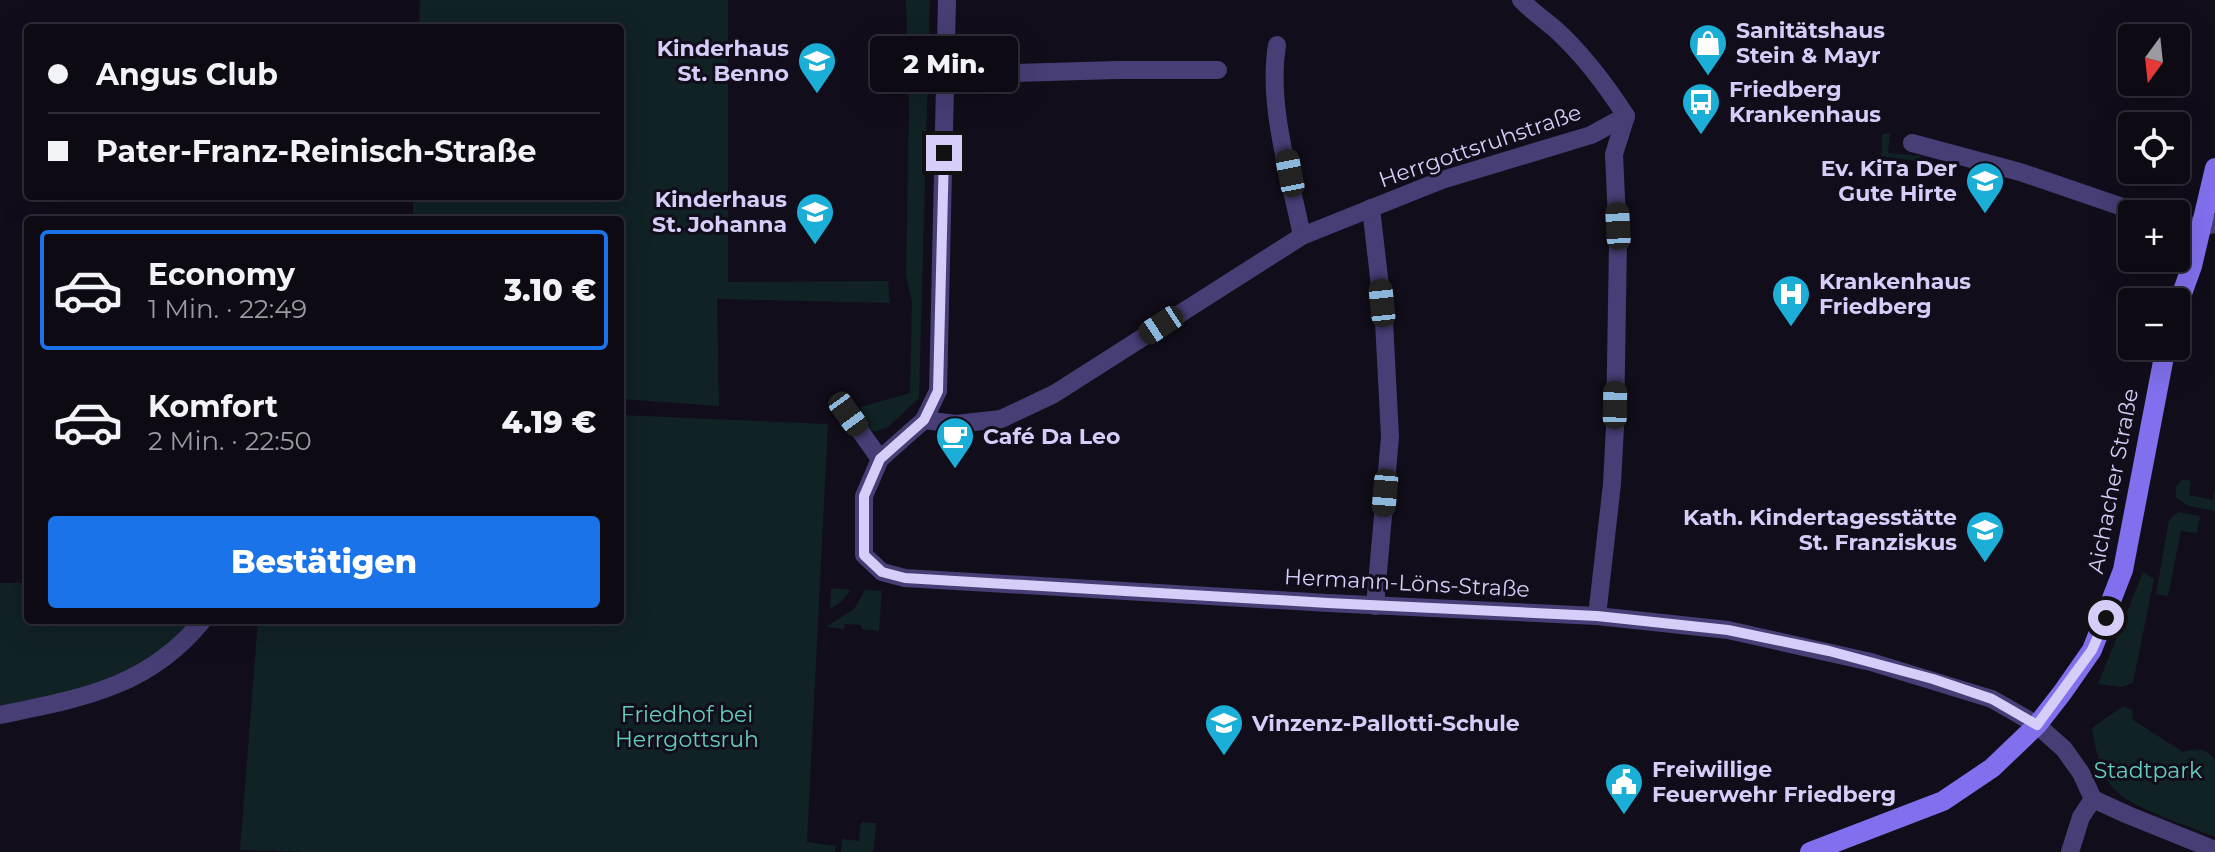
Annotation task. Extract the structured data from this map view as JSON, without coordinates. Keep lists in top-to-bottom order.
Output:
{
  "streets": {
    "main road": ["Aichacher Straße"],
    "street": ["Herrgottsruhstraße", "Hermann-Löns-Straße"]
  },
  "crossings": [
    ["Aichacher Straße", "Hermann-Löns-Straße"]
  ],
  "parks": ["Friedhof bei Herrgottsruh", "Stadtpark"],
  "places": {
    "shop": ["Sanitätshaus Stein & Mayr"],
    "school or university": [
      "Kinderhaus St. Benno",
      "Ev. KiTa Der Gute Hirte",
      "Kinderhaus St. Johanna",
      "Kath. Kindertagesstätte St. Franziskus",
      "Vinzenz-Pallotti-Schule"
    ],
    "bus stop": ["Friedberg Krankenhaus"],
    "hospital": ["Krankenhaus Friedberg"],
    "cafe": ["Café Da Leo"],
    "public building": ["Freiwillige Feuerwehr Friedberg"]
  },
  "north": "bottom",
  "page": {
    "map_buttons": ["+", "−"],
    "banner": ["Angus Club", "Pater-Franz-Reinisch-Straße"],
    "bubble": "2 Min.",
    "list": [
      {
        "name": "Economy",
        "note": "1 Min. · 22:49",
        "value": "3.10 €"
      },
      {
        "name": "Komfort",
        "note": "2 Min. · 22:50",
        "value": "4.19 €"
      }
    ],
    "buttons": "Bestätigen"
  }
}
